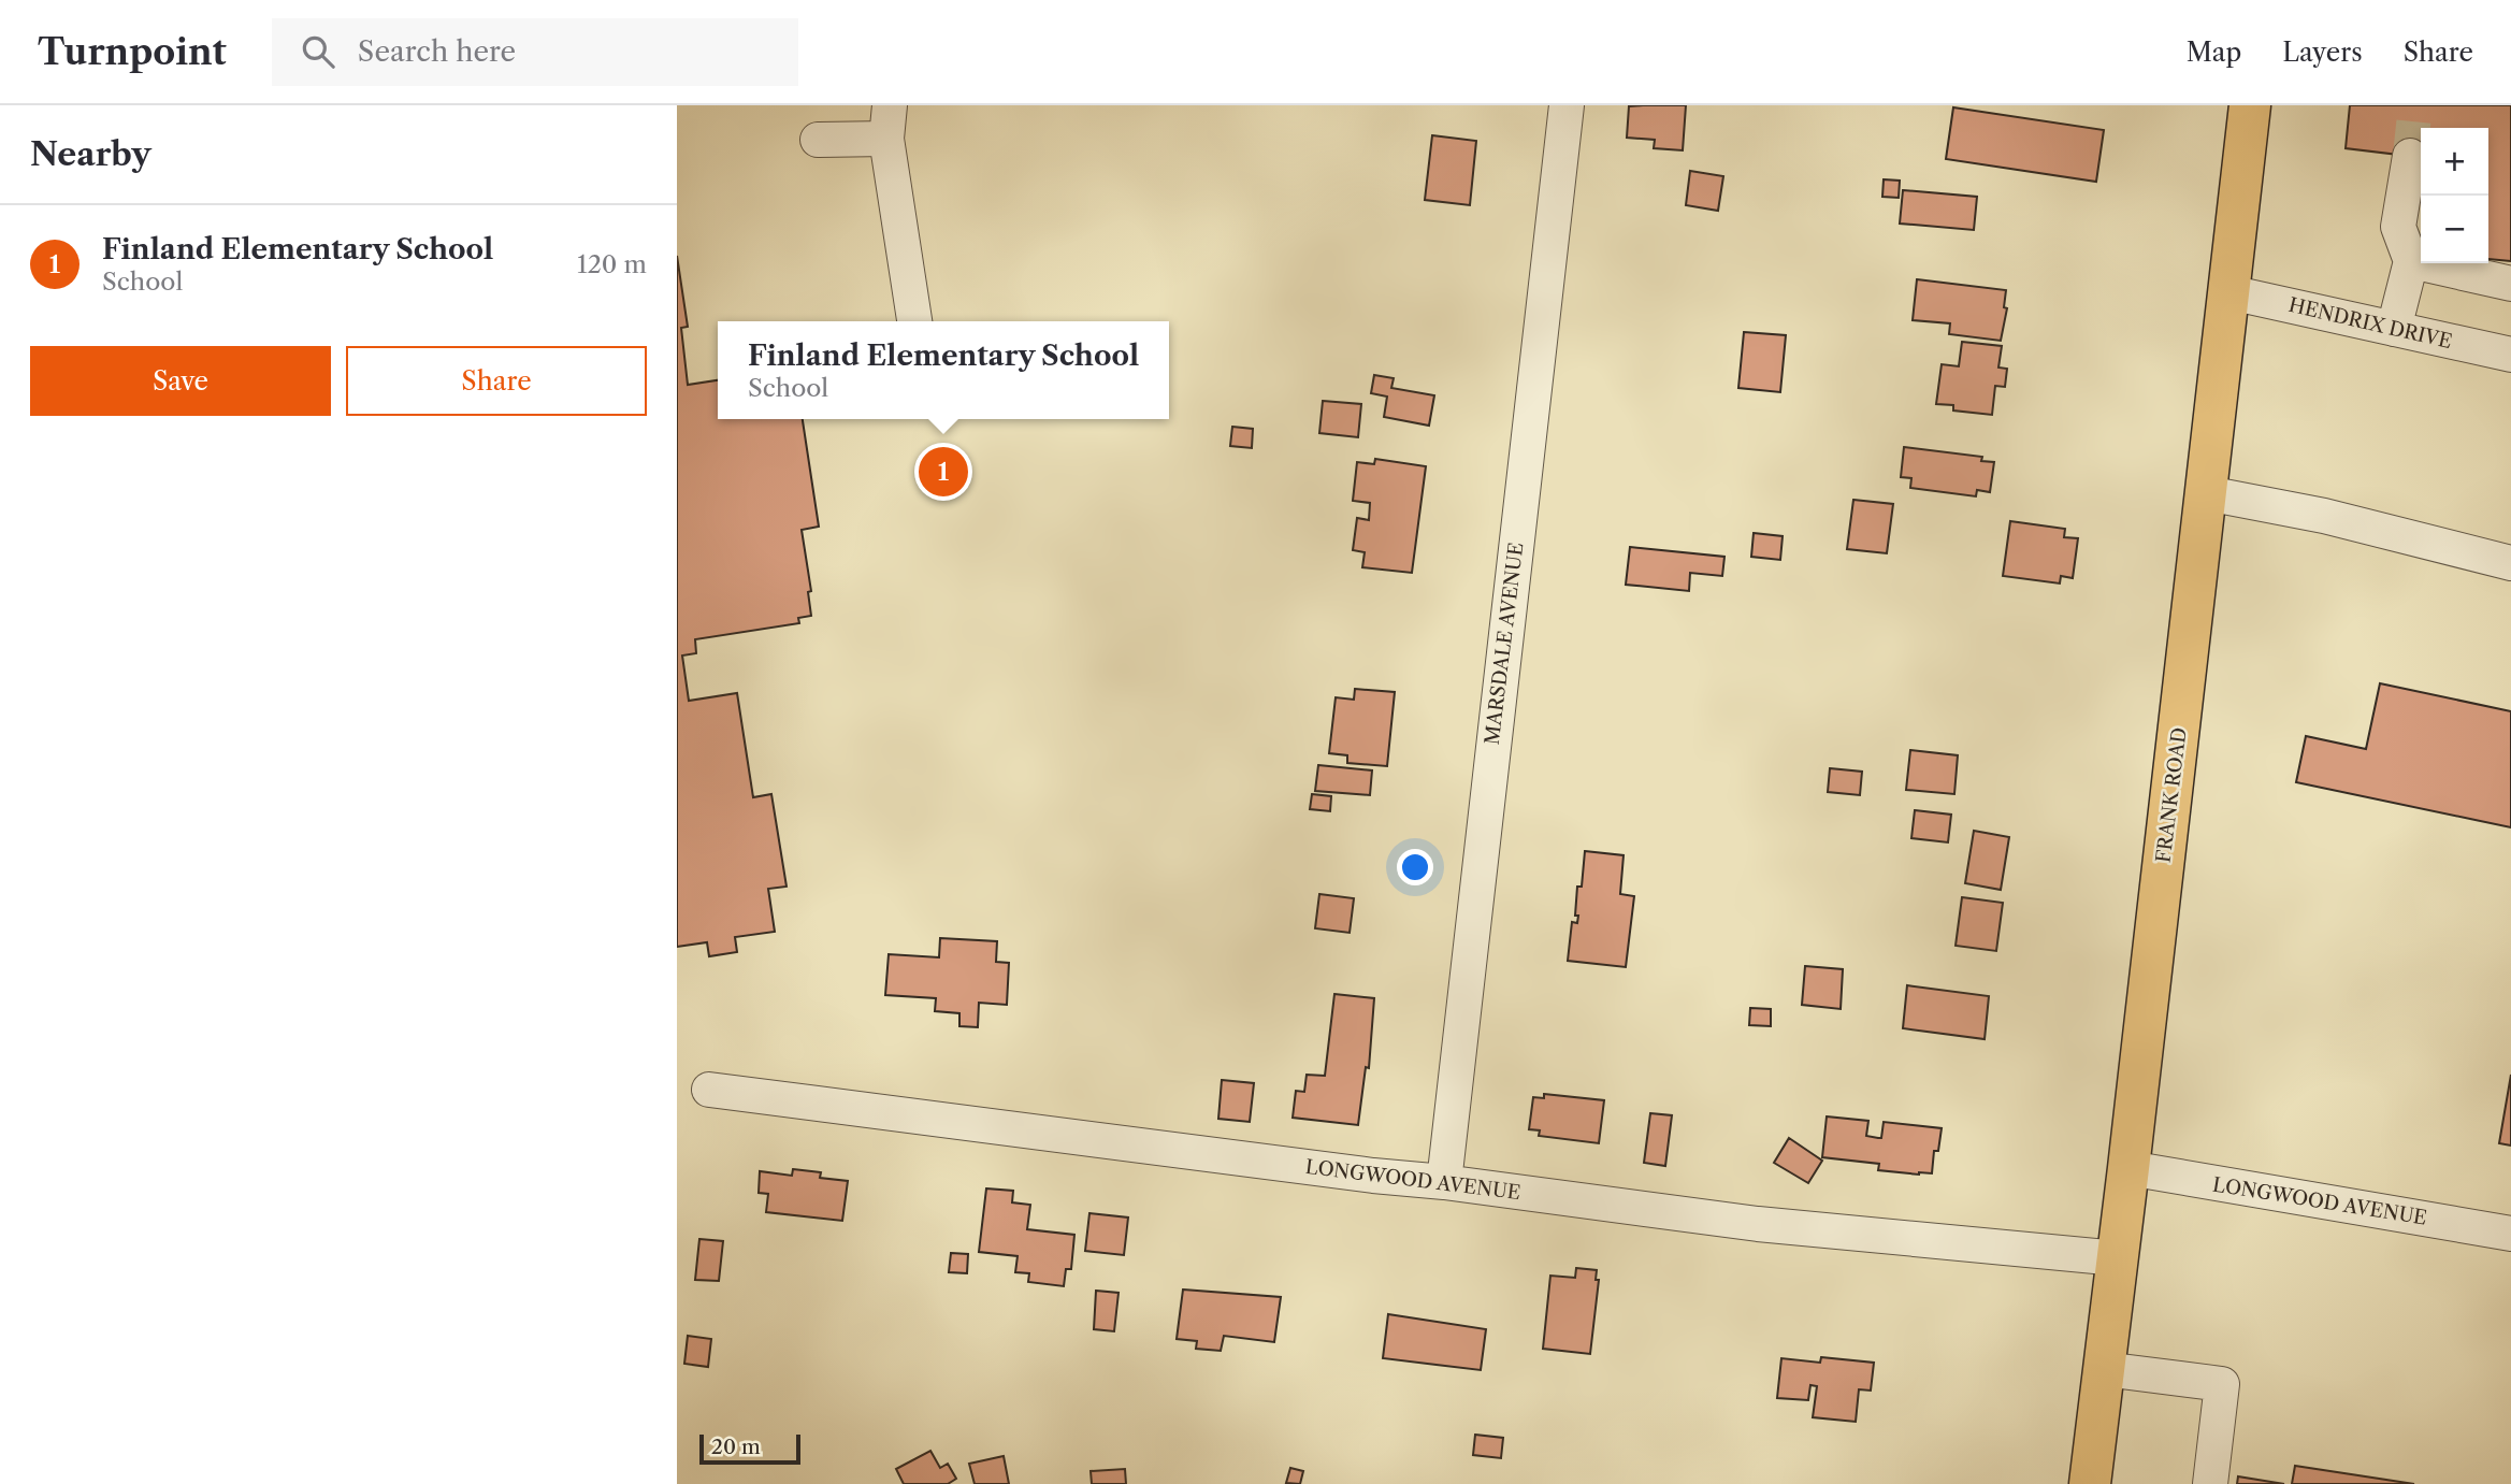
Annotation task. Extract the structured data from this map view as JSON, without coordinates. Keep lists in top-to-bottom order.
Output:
{
  "streets": {
    "main road": ["FRANK ROAD"],
    "street": ["HENDRIX DRIVE", "MARSDALE AVENUE", "LONGWOOD AVENUE"]
  },
  "crossings": [
    ["HENDRIX DRIVE", "FRANK ROAD"],
    ["MARSDALE AVENUE", "LONGWOOD AVENUE"],
    ["FRANK ROAD", "LONGWOOD AVENUE"]
  ],
  "scale_bar": "20 m",
  "page": {
    "header": "Turnpoint",
    "search": "Search here",
    "nav": ["Map", "Layers", "Share"],
    "heading": "Nearby",
    "map_buttons": ["+", "−"],
    "list": [
      {
        "mark": "1",
        "name": "Finland Elementary School",
        "note": "School",
        "value": "120 m"
      }
    ],
    "popup": ["Finland Elementary School", "School"],
    "buttons": ["Save", "Share"],
    "pins": "1",
    "scale": "20 m"
  }
}
